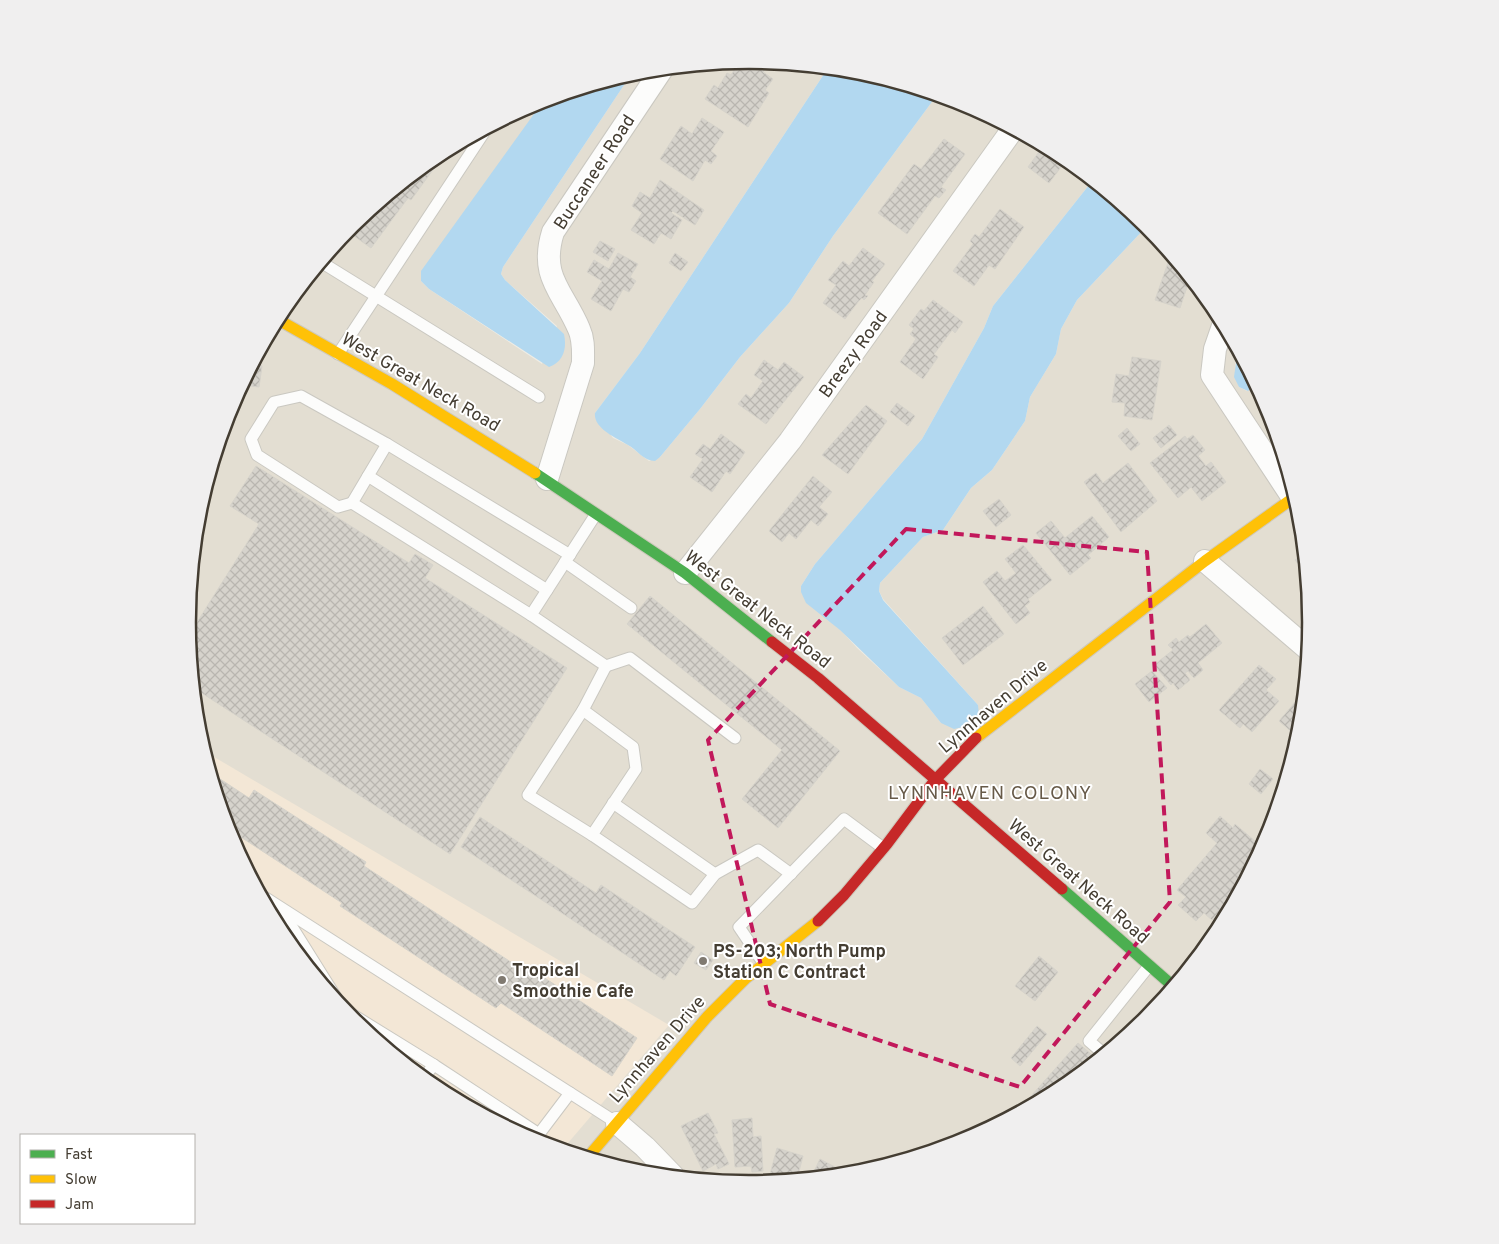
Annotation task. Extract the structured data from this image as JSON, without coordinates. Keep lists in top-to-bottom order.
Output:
{
  "streets": {
    "street": [
      "Buccaneer Road",
      "Breezy Road",
      "West Great Neck Road",
      "Lynnhaven Drive"
    ]
  },
  "crossings": [
    ["Buccaneer Road", "West Great Neck Road"],
    ["Breezy Road", "West Great Neck Road"],
    ["West Great Neck Road", "Lynnhaven Drive"]
  ],
  "districts": ["LYNNHAVEN COLONY"],
  "places": ["PS-203; North Pump Station C Contract", "Tropical Smoothie Cafe"],
  "legend": ["Fast", "Slow", "Jam"]
}
